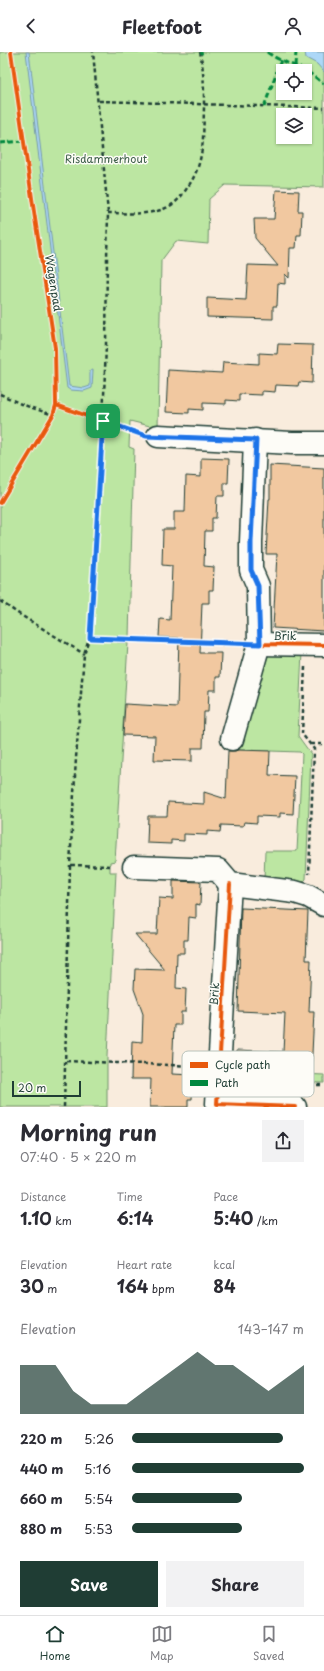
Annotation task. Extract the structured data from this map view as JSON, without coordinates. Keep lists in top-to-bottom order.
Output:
{
  "streets": {
    "street": ["Brik"],
    "cycle path": ["Wagenpad"]
  },
  "parks": ["Risdammerhout"],
  "legend": ["Cycle path", "Path"],
  "scale_bar": "20 m",
  "page": {
    "header": "Fleetfoot",
    "scale": "20 m",
    "heading": ["Morning run", "07:40 · 5 × 220 m"],
    "stats": [
      ["Distance", "1.10 km"],
      ["Time", "6:14"],
      ["Pace", "5:40 /km"],
      ["Elevation", "30 m"],
      ["Heart rate", "164 bpm"],
      ["kcal", "84"]
    ],
    "chart": ["Elevation", "143–147 m"],
    "list": [
      {
        "name": "220 m",
        "note": "5:26"
      },
      {
        "name": "440 m",
        "note": "5:16"
      },
      {
        "name": "660 m",
        "note": "5:54"
      },
      {
        "name": "880 m",
        "note": "5:53"
      }
    ],
    "buttons": ["Save", "Share"],
    "tabs": ["Home", "Map", "Saved"]
  }
}
